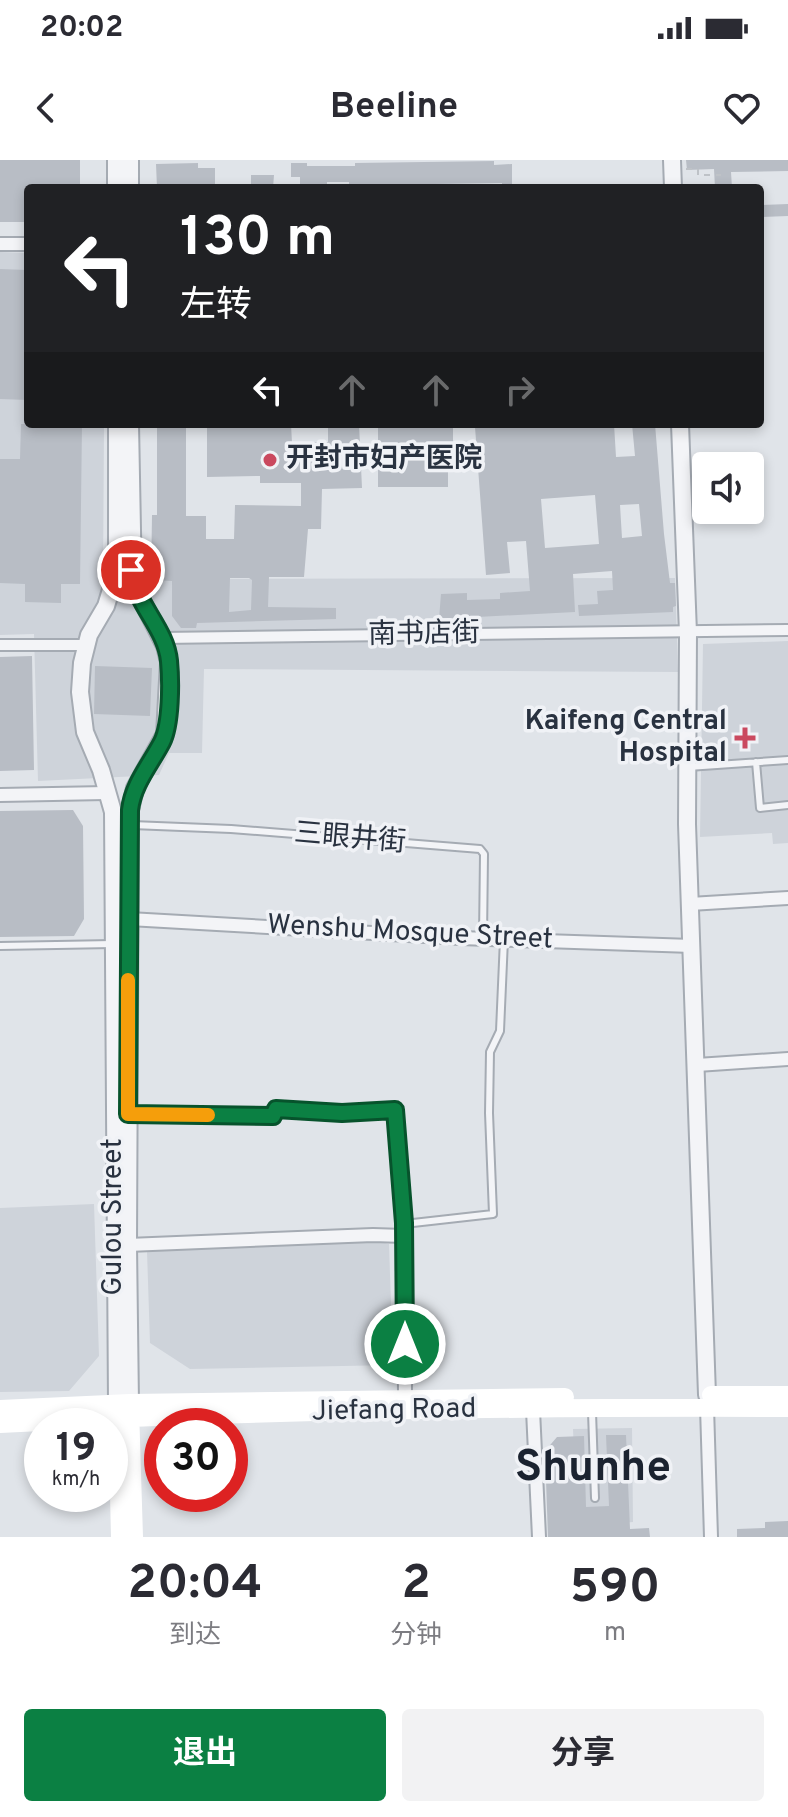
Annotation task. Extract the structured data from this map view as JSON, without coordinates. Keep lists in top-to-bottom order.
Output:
{
  "streets": {
    "main road": ["Jiefang Road"],
    "street": ["南书店街", "Wenshu Mosque Street", "Gulou Street"],
    "lane": ["三眼井街"]
  },
  "crossings": [
    ["南书店街", "Gulou Street"],
    ["三眼井街", "Wenshu Mosque Street"],
    ["三眼井街", "Gulou Street"],
    ["Wenshu Mosque Street", "Gulou Street"]
  ],
  "districts": ["Shunhe"],
  "places": {
    "other": ["开封市妇产医院"],
    "health": ["Kaifeng Central Hospital"]
  },
  "page": {
    "status": "20:02",
    "header": "Beeline",
    "turn": ["130 m", "左转"],
    "speed": "19 km/h",
    "limit": "30",
    "eta": [
      "20:04",
      "到达",
      "2",
      "分钟",
      "590",
      "m"
    ],
    "buttons": ["退出", "分享"]
  }
}
